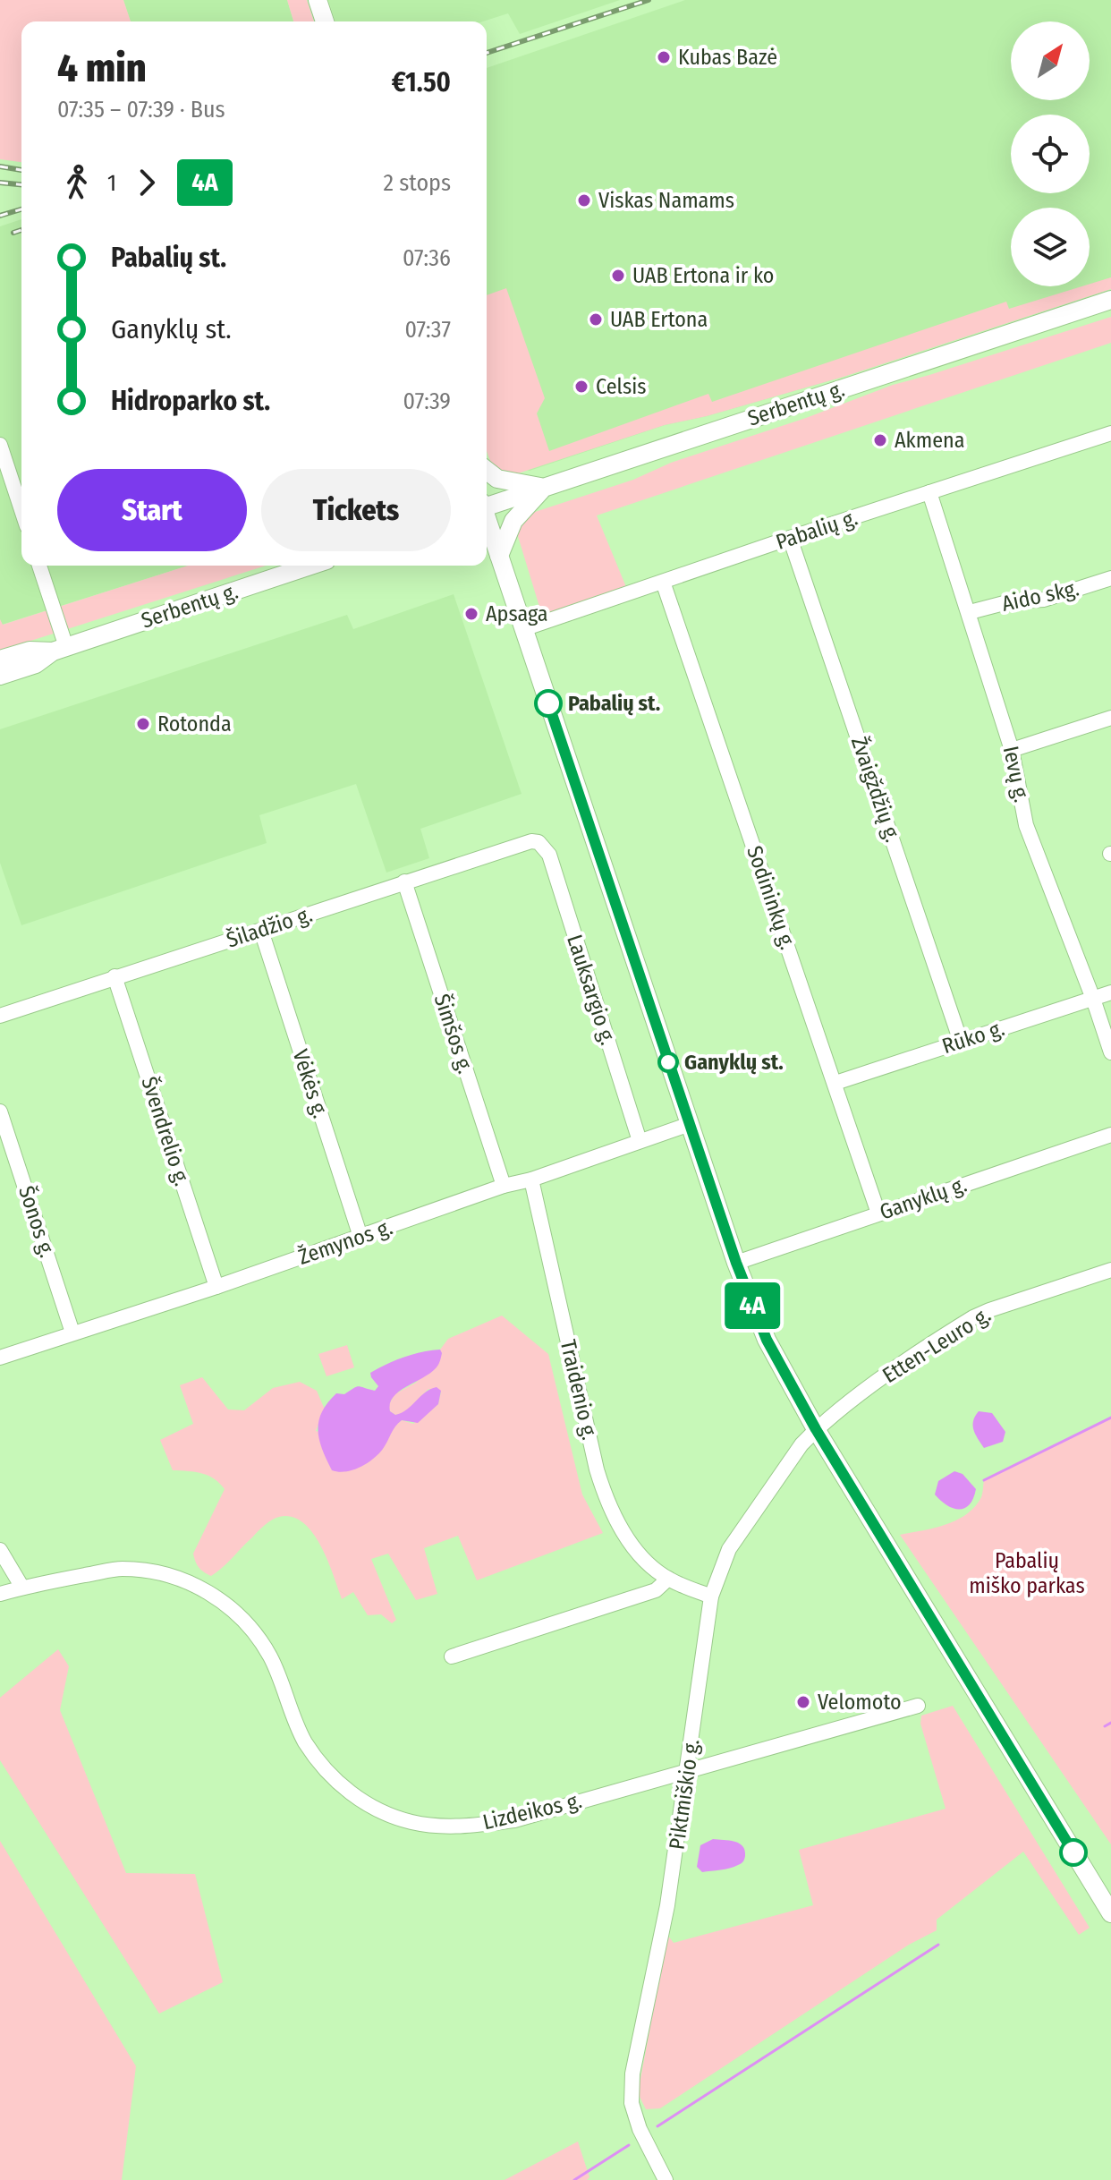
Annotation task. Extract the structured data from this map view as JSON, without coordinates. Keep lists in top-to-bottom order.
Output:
{
  "streets": {
    "main road": ["Serbentų g."],
    "street": [
      "Pabalių g.",
      "Aido skg.",
      "Ievų g.",
      "Žvaigždžių g.",
      "Sodininkų g.",
      "Šiladžio g.",
      "Lauksargio g.",
      "Šimšos g.",
      "Rūko g.",
      "Vėkės g.",
      "Švendrelio g.",
      "Ganyklų g.",
      "Šonos g.",
      "Žemynos g.",
      "Etten-Leuro g.",
      "Traidenio g.",
      "Piktmiškio g.",
      "Lizdeikos g."
    ]
  },
  "crossings": [
    ["Pabalių g.", "Ievų g."],
    ["Pabalių g.", "Žvaigždžių g."],
    ["Pabalių g.", "Sodininkų g."],
    ["Aido skg.", "Ievų g."],
    ["Ievų g.", "Rūko g."],
    ["Žvaigždžių g.", "Rūko g."],
    ["Sodininkų g.", "Rūko g."],
    ["Sodininkų g.", "Ganyklų g."],
    ["Šiladžio g.", "Lauksargio g."],
    ["Šiladžio g.", "Šimšos g."],
    ["Šiladžio g.", "Vėkės g."],
    ["Šiladžio g.", "Švendrelio g."],
    ["Lauksargio g.", "Žemynos g."],
    ["Šimšos g.", "Žemynos g."],
    ["Vėkės g.", "Žemynos g."],
    ["Švendrelio g.", "Žemynos g."],
    ["Šonos g.", "Žemynos g."],
    ["Žemynos g.", "Traidenio g."],
    ["Etten-Leuro g.", "Piktmiškio g."],
    ["Traidenio g.", "Piktmiškio g."],
    ["Piktmiškio g.", "Lizdeikos g."]
  ],
  "parks": ["Pabalių miško parkas"],
  "places": [
    "Kubas Bazė",
    "Viskas Namams",
    "UAB Ertona ir ko",
    "UAB Ertona",
    "Celsis",
    "Akmena",
    "Apsaga",
    "Pabalių st.",
    "Rotonda",
    "Ganyklų st.",
    "Velomoto"
  ],
  "lines": ["bus line 4A"],
  "north": "top right",
  "page": {
    "on_map": "4A",
    "heading": ["4 min", "07:35 – 07:39 · Bus", "€1.50"],
    "legs": ["1", "4A", "2 stops"],
    "list": [
      {
        "name": "Pabalių st.",
        "value": "07:36"
      },
      {
        "name": "Ganyklų st.",
        "value": "07:37"
      },
      {
        "name": "Hidroparko st.",
        "value": "07:39"
      }
    ],
    "buttons": ["Start", "Tickets"]
  }
}
